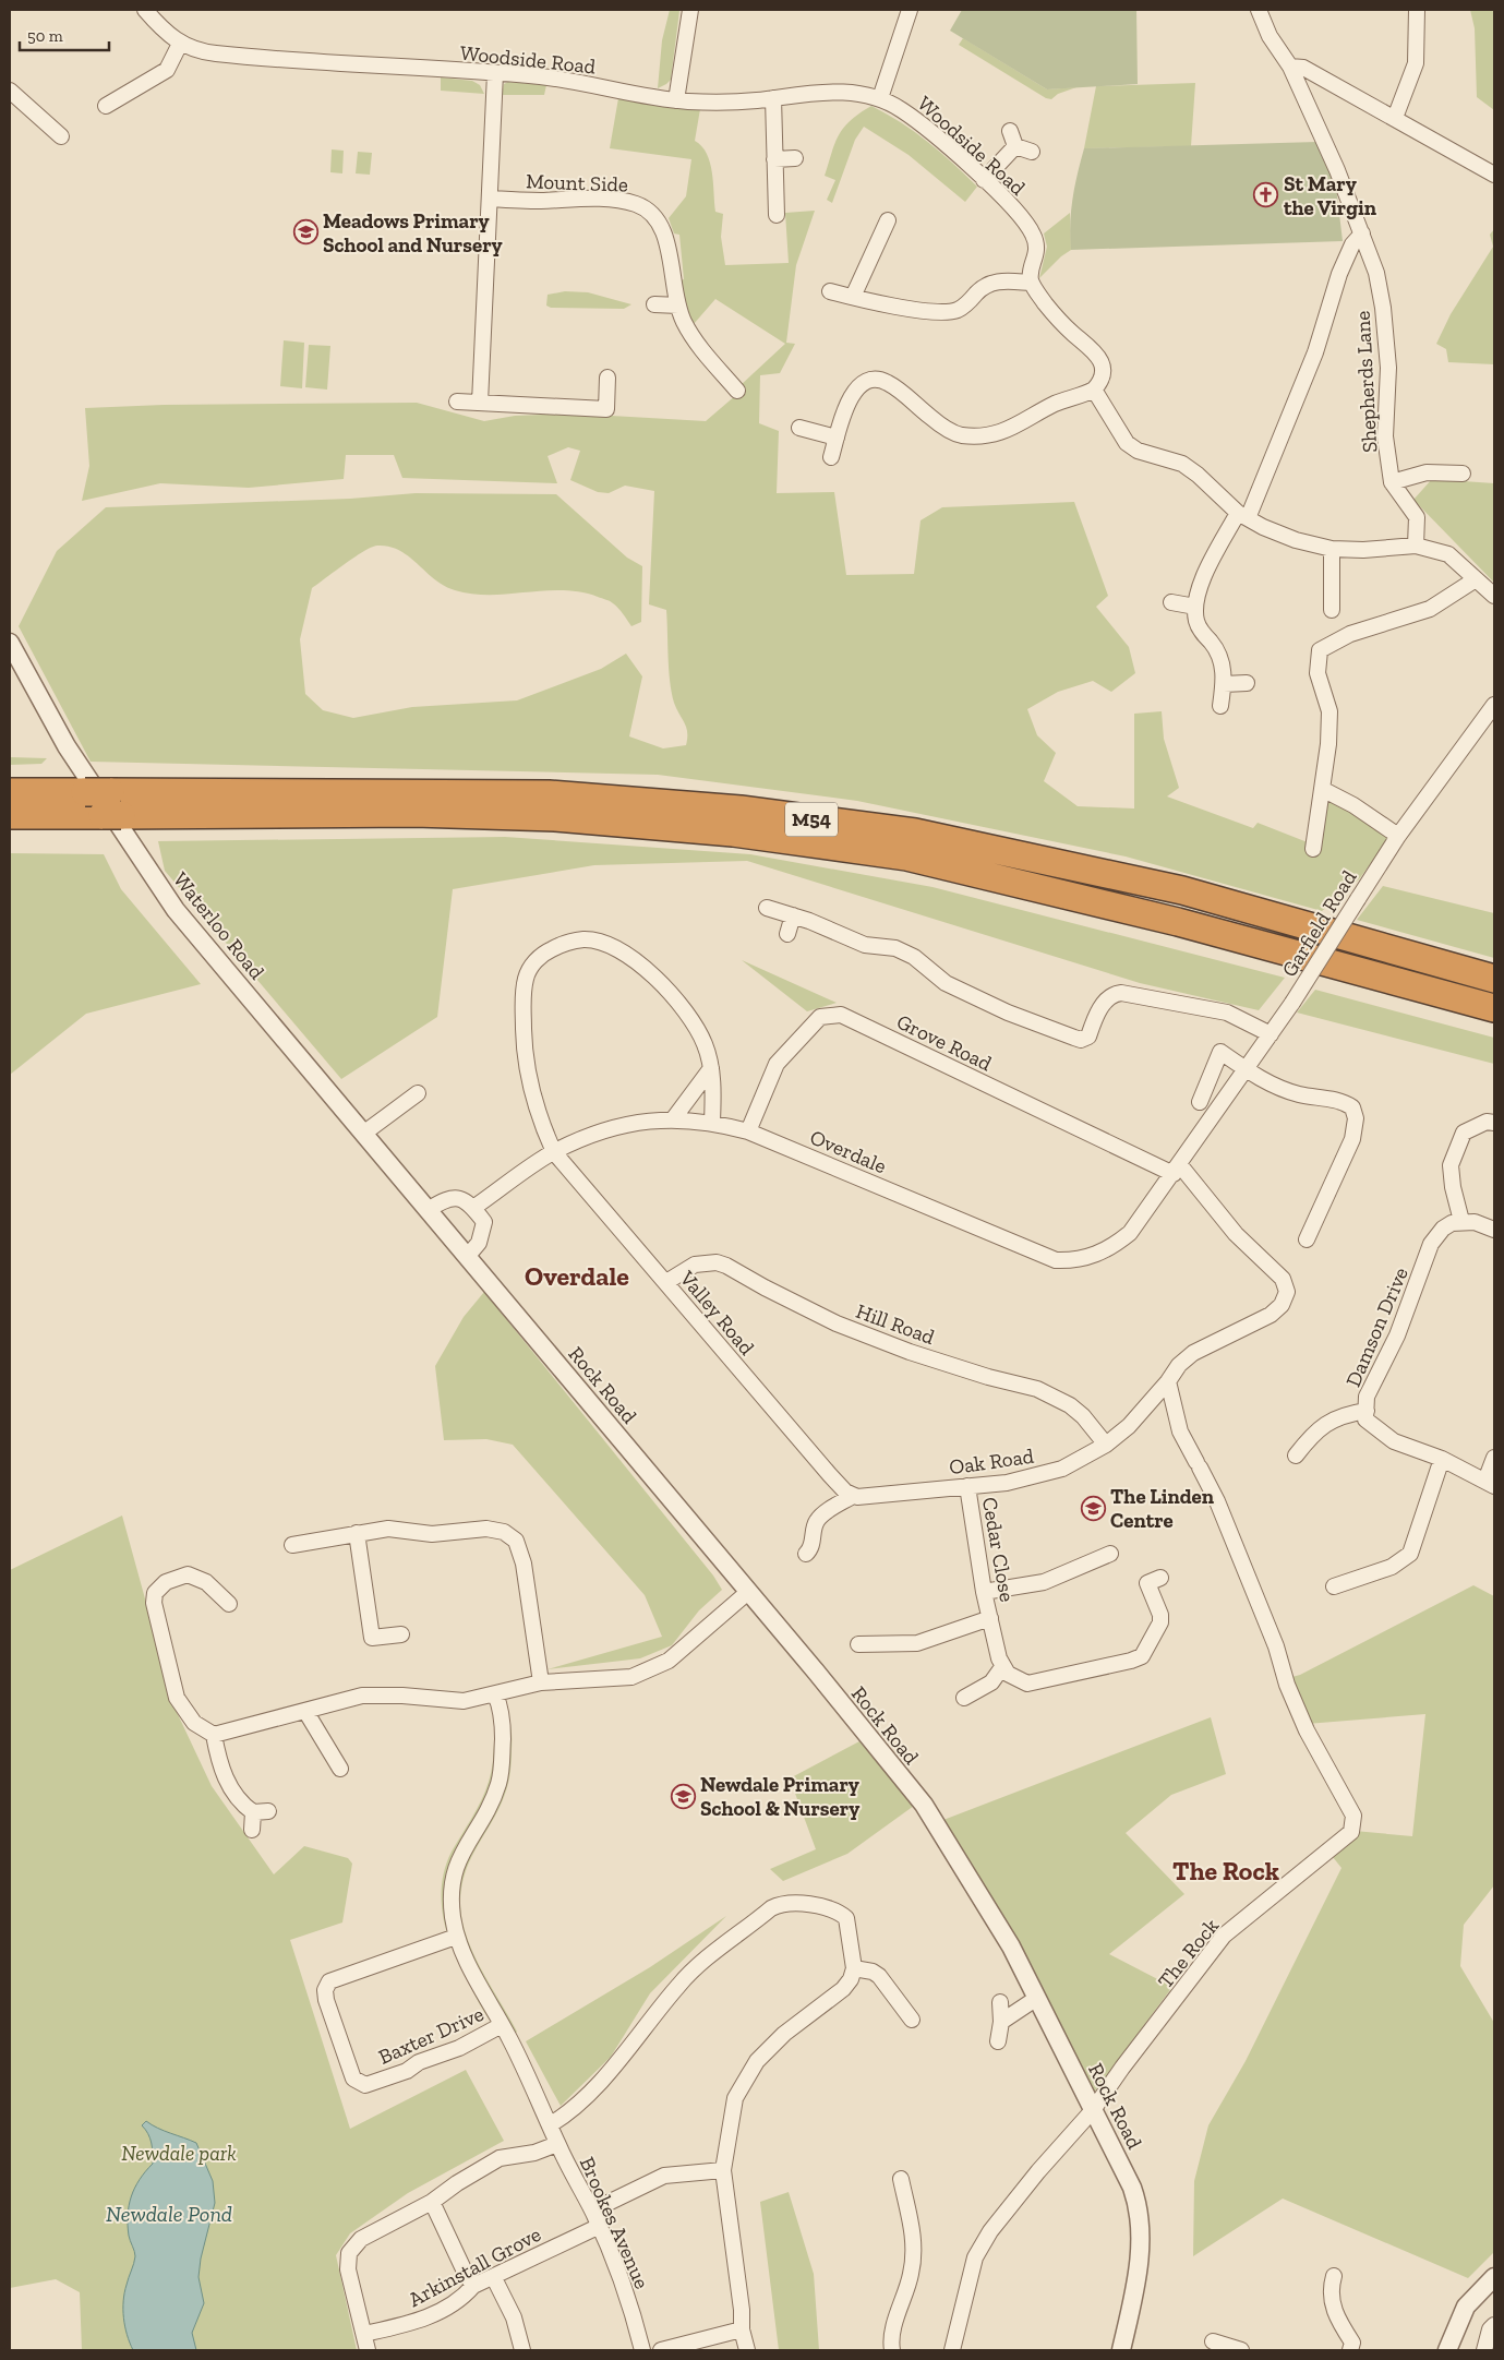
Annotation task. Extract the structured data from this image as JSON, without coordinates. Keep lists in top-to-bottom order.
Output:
{
  "streets": {
    "highway": ["M54"],
    "street": [
      "Woodside Road",
      "Mount Side",
      "Shepherds Lane",
      "Garfield Road",
      "Waterloo Road",
      "Grove Road",
      "Overdale",
      "Valley Road",
      "Hill Road",
      "Damson Drive",
      "Rock Road",
      "Oak Road",
      "Cedar Close",
      "The Rock",
      "Baxter Drive",
      "Brookes Avenue",
      "Arkinstall Grove"
    ]
  },
  "crossings": [
    ["Garfield Road", "Grove Road"],
    ["Garfield Road", "Overdale"],
    ["Garfield Road", "Oak Road"],
    ["Waterloo Road", "Rock Road"],
    ["Grove Road", "Overdale"],
    ["Grove Road", "Oak Road"],
    ["Overdale", "Valley Road"],
    ["Overdale", "Oak Road"],
    ["Valley Road", "Hill Road"],
    ["Valley Road", "Oak Road"],
    ["Hill Road", "Oak Road"],
    ["Rock Road", "The Rock"],
    ["Oak Road", "Cedar Close"],
    ["Oak Road", "The Rock"],
    ["Baxter Drive", "Brookes Avenue"],
    ["Brookes Avenue", "Arkinstall Grove"]
  ],
  "districts": ["Overdale", "The Rock"],
  "water": ["Newdale Pond"],
  "parks": ["Newdale park"],
  "places": {
    "church": ["St Mary the Virgin"],
    "school or university": ["Meadows Primary School and Nursery", "The Linden Centre", "Newdale Primary School & Nursery"]
  },
  "scale_bar": "50 m"
}
